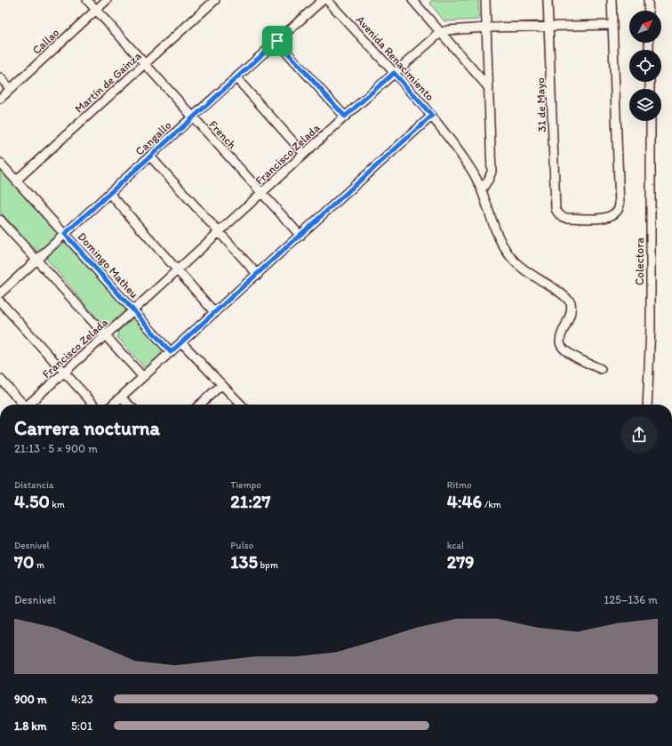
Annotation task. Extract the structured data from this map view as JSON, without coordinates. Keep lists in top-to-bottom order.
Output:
{
  "streets": {
    "street": [
      "Callao",
      "Avenida Renacimiento",
      "Martín de Gainza",
      "31 de Mayo",
      "French",
      "Cangallo",
      "Francisco Zelada",
      "Colectora",
      "Domingo Matheu"
    ]
  },
  "crossings": [
    ["Callao", "French"],
    ["Avenida Renacimiento", "Francisco Zelada"],
    ["Martín de Gainza", "French"],
    ["Martín de Gainza", "Domingo Matheu"],
    ["31 de Mayo", "Francisco Zelada"],
    ["French", "Cangallo"],
    ["French", "Francisco Zelada"],
    ["Cangallo", "Domingo Matheu"],
    ["Francisco Zelada", "Domingo Matheu"]
  ],
  "north": "top right",
  "page": {
    "heading": ["Carrera nocturna", "21:13 · 5 × 900 m"],
    "stats": [
      ["Distancia", "4.50 km"],
      ["Tiempo", "21:27"],
      ["Ritmo", "4:46 /km"],
      ["Desnivel", "70 m"],
      ["Pulso", "135 bpm"],
      ["kcal", "279"]
    ],
    "chart": ["Desnivel", "125–136 m"],
    "list": [
      {
        "name": "900 m",
        "note": "4:23"
      },
      {
        "name": "1.8 km",
        "note": "5:01"
      }
    ]
  }
}
